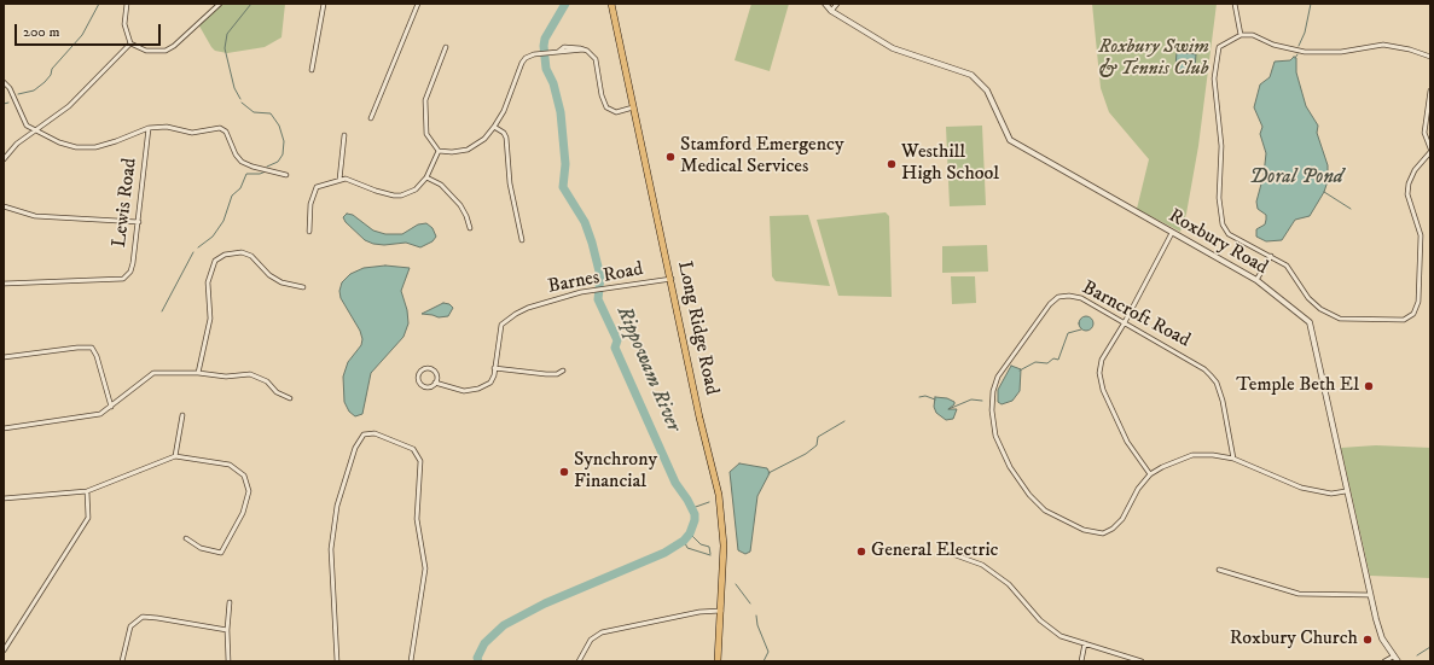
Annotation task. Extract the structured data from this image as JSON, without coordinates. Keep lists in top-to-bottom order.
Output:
{
  "streets": {
    "main road": ["Long Ridge Road"],
    "street": [
      "Lewis Road",
      "Roxbury Road",
      "Barnes Road",
      "Barncroft Road"
    ]
  },
  "crossings": [
    ["Roxbury Road", "Barncroft Road"],
    ["Barnes Road", "Long Ridge Road"]
  ],
  "water": ["Doral Pond", "Rippowam River"],
  "parks": ["Roxbury Swim & Tennis Club"],
  "places": [
    "Stamford Emergency Medical Services",
    "Westhill High School",
    "Temple Beth El",
    "Synchrony Financial",
    "General Electric",
    "Roxbury Church"
  ],
  "scale_bar": "200 m"
}
